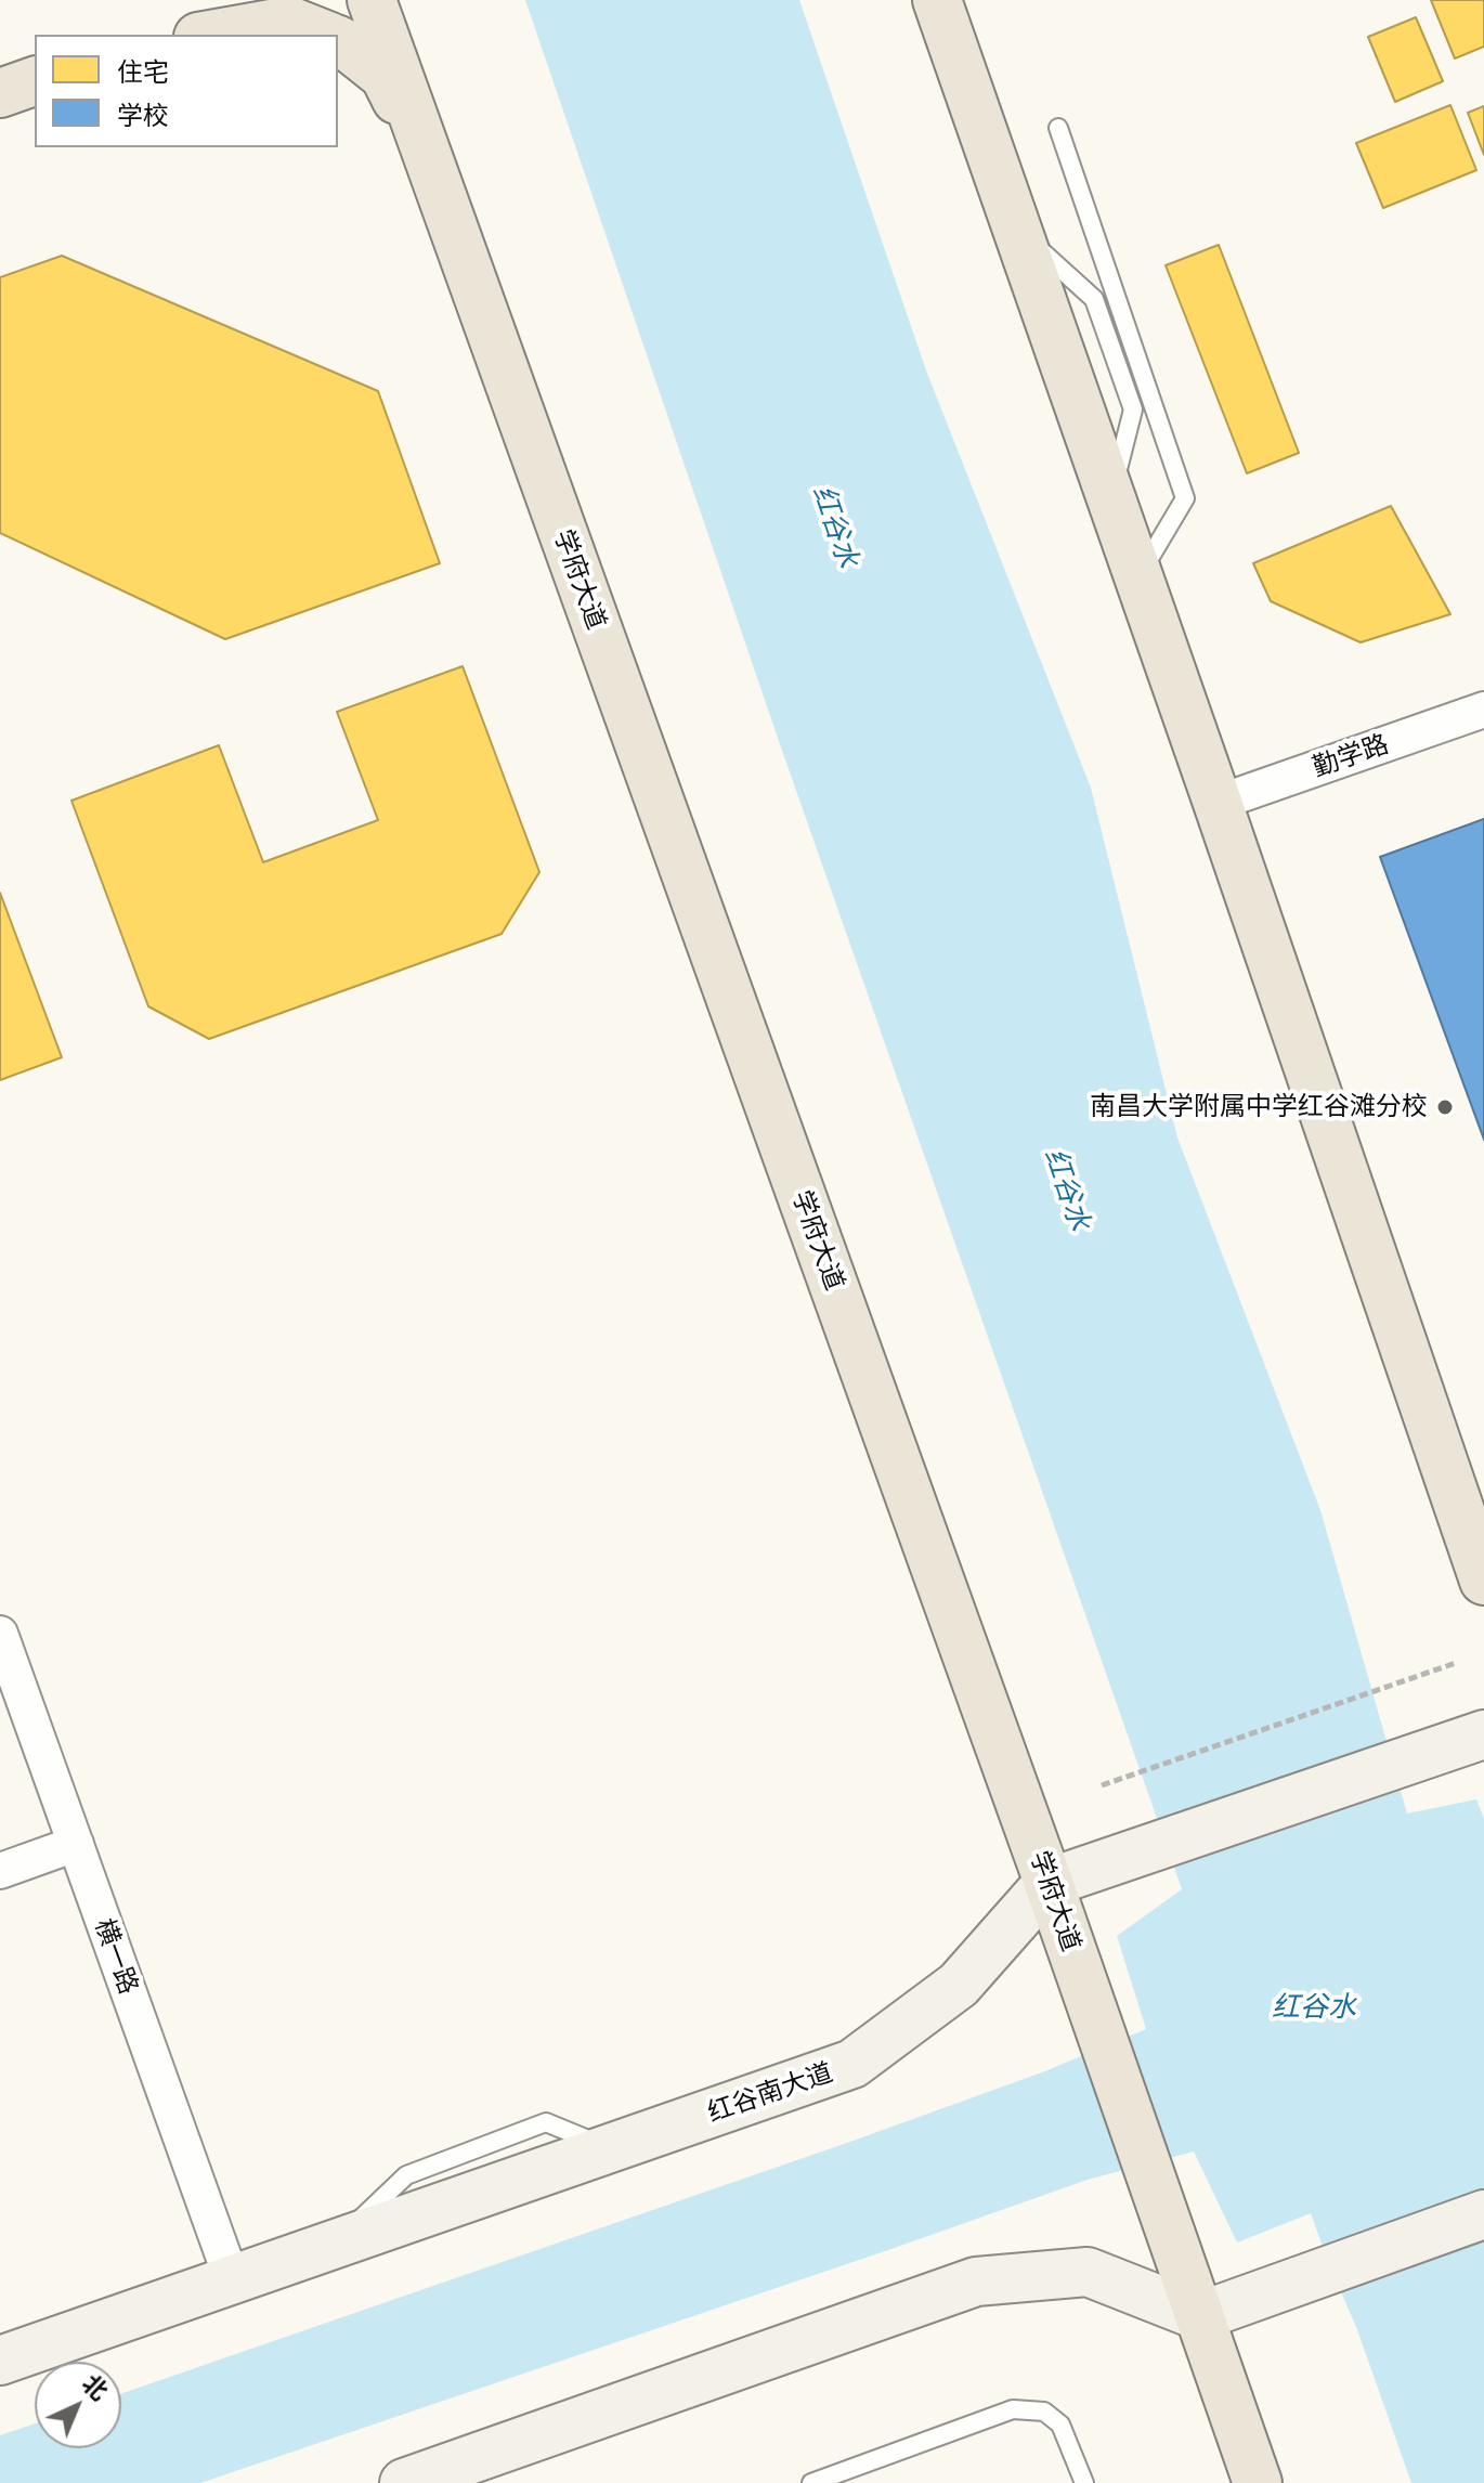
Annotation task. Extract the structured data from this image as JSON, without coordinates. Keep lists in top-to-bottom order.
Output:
{
  "streets": {
    "main road": ["学府大道", "红谷南大道"],
    "street": ["勤学路", "横一路"]
  },
  "crossings": [
    ["学府大道", "红谷南大道"],
    ["横一路", "红谷南大道"]
  ],
  "water": ["红谷水"],
  "places": ["南昌大学附属中学红谷滩分校"],
  "legend": ["住宅", "学校"],
  "north": "top right"
}
